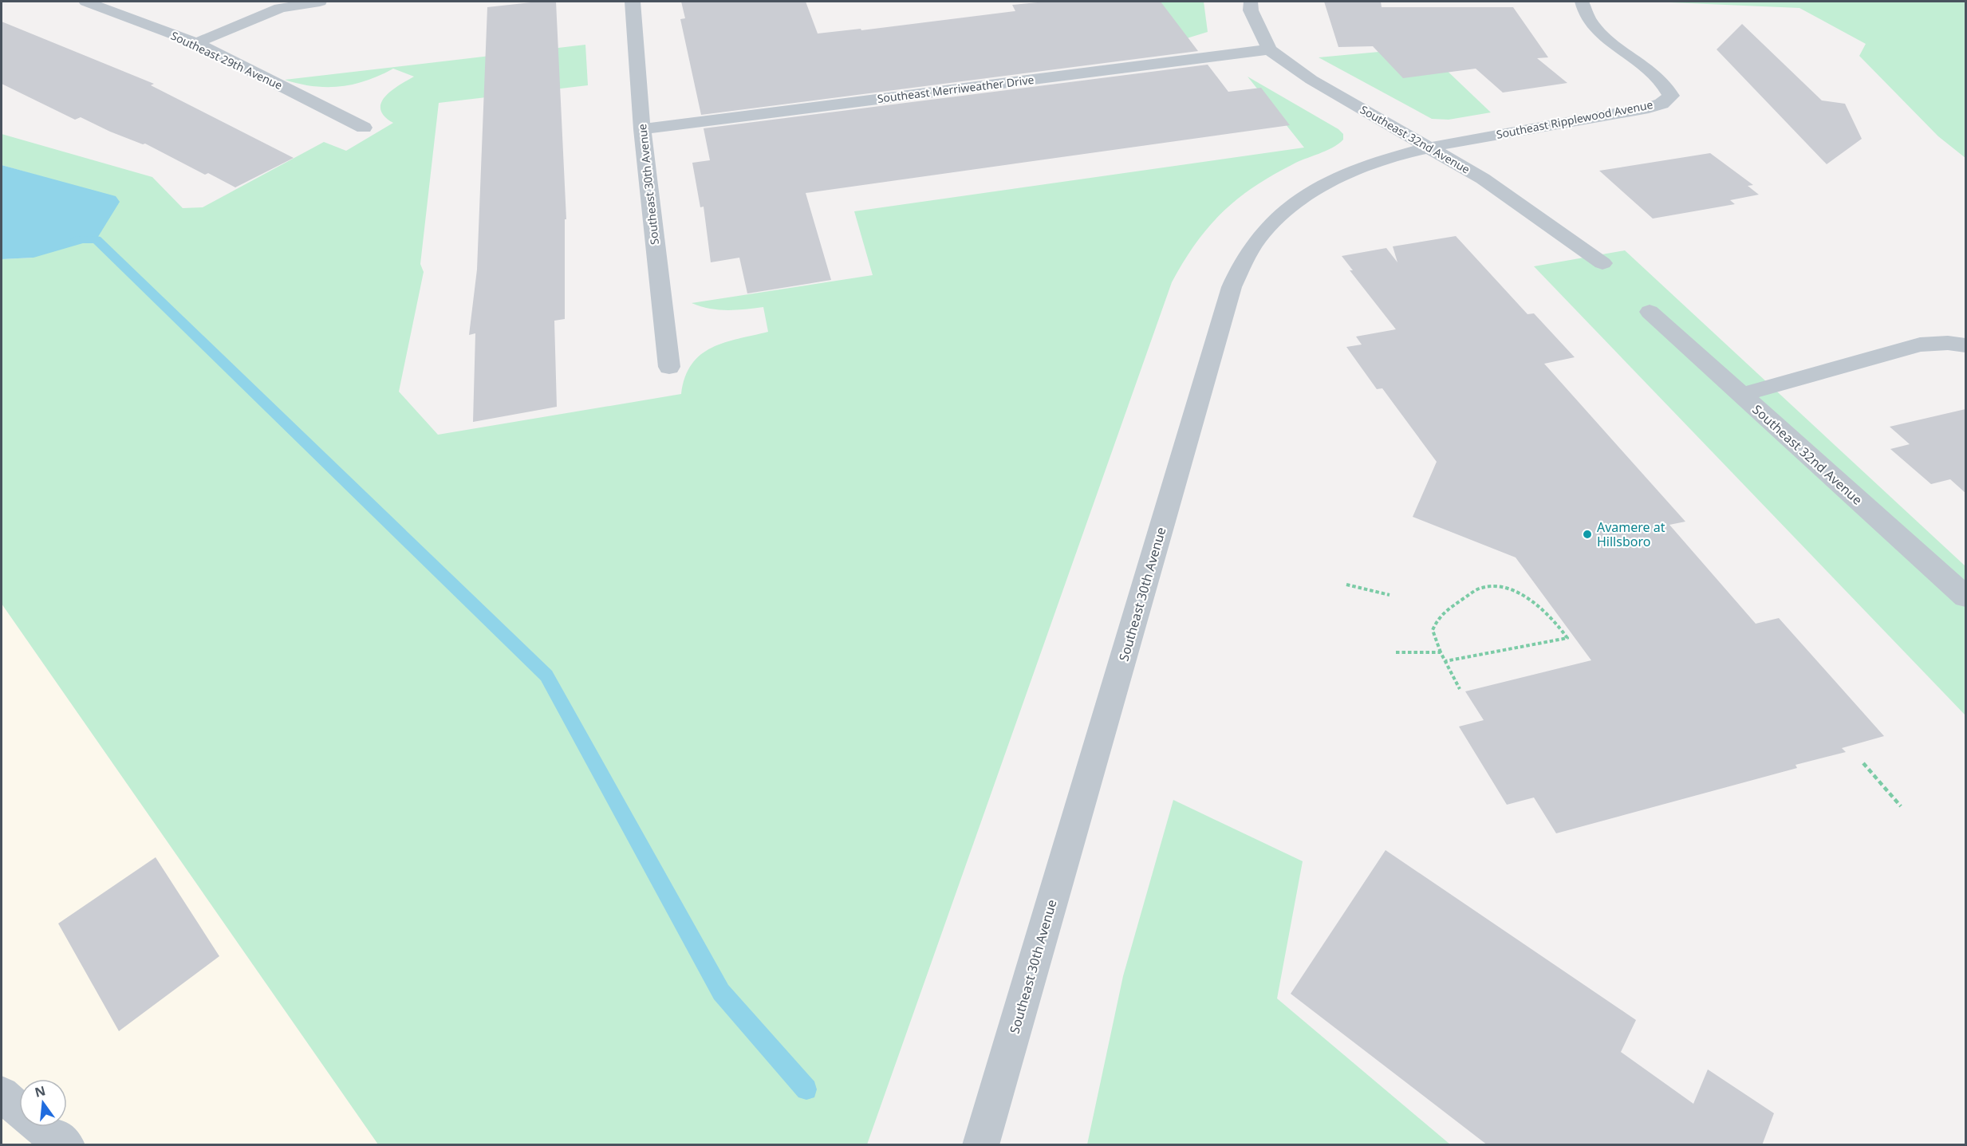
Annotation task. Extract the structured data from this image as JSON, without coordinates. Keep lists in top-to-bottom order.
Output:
{
  "streets": {
    "street": [
      "Southeast 29th Avenue",
      "Southeast Merriweather Drive",
      "Southeast Ripplewood Avenue",
      "Southeast 32nd Avenue",
      "Southeast 30th Avenue"
    ]
  },
  "crossings": [
    ["Southeast Merriweather Drive", "Southeast 32nd Avenue"],
    ["Southeast Merriweather Drive", "Southeast 30th Avenue"],
    ["Southeast Ripplewood Avenue", "Southeast 32nd Avenue"],
    ["Southeast Ripplewood Avenue", "Southeast 30th Avenue"],
    ["Southeast 32nd Avenue", "Southeast 30th Avenue"]
  ],
  "places": ["Avamere at Hillsboro"],
  "north": "top"
}
